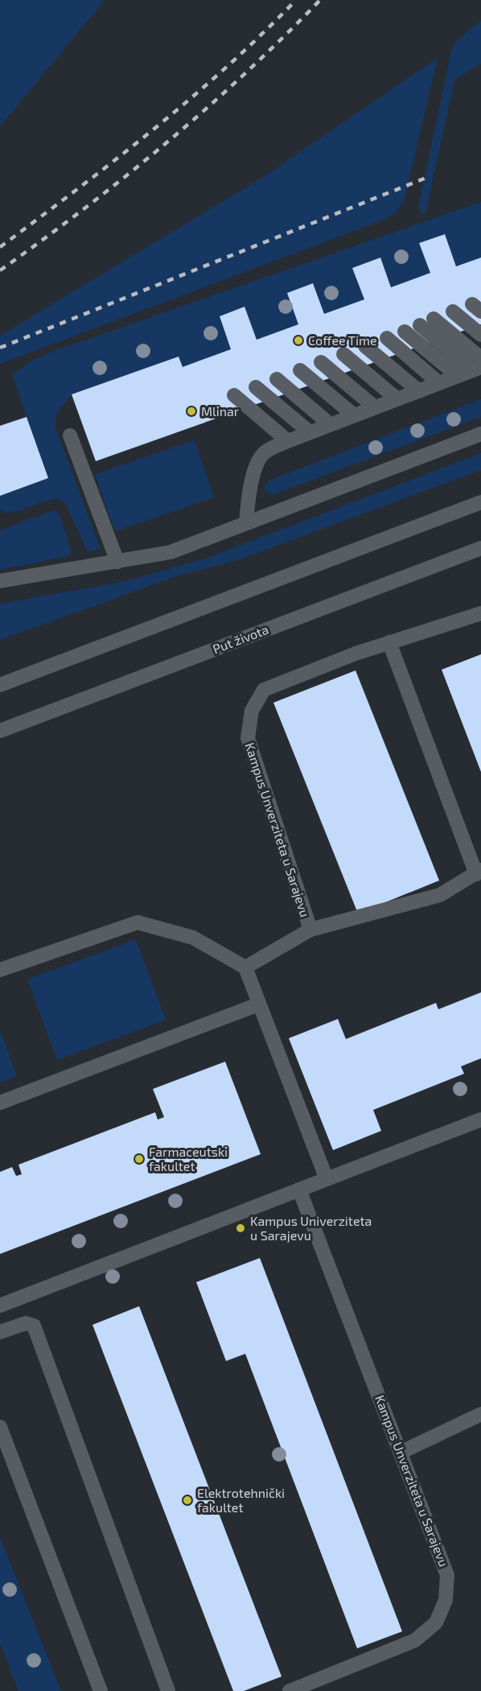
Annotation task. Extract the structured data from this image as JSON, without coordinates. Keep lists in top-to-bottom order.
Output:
{
  "streets": {
    "street": ["Put života", "Kampus Unverziteta u Sarajevu"]
  },
  "places": [
    "Coffee Time",
    "Mlinar",
    "Farmaceutski fakultet",
    "Kampus Univerziteta u Sarajevu",
    "Elektrotehnički fakultet"
  ]
}
